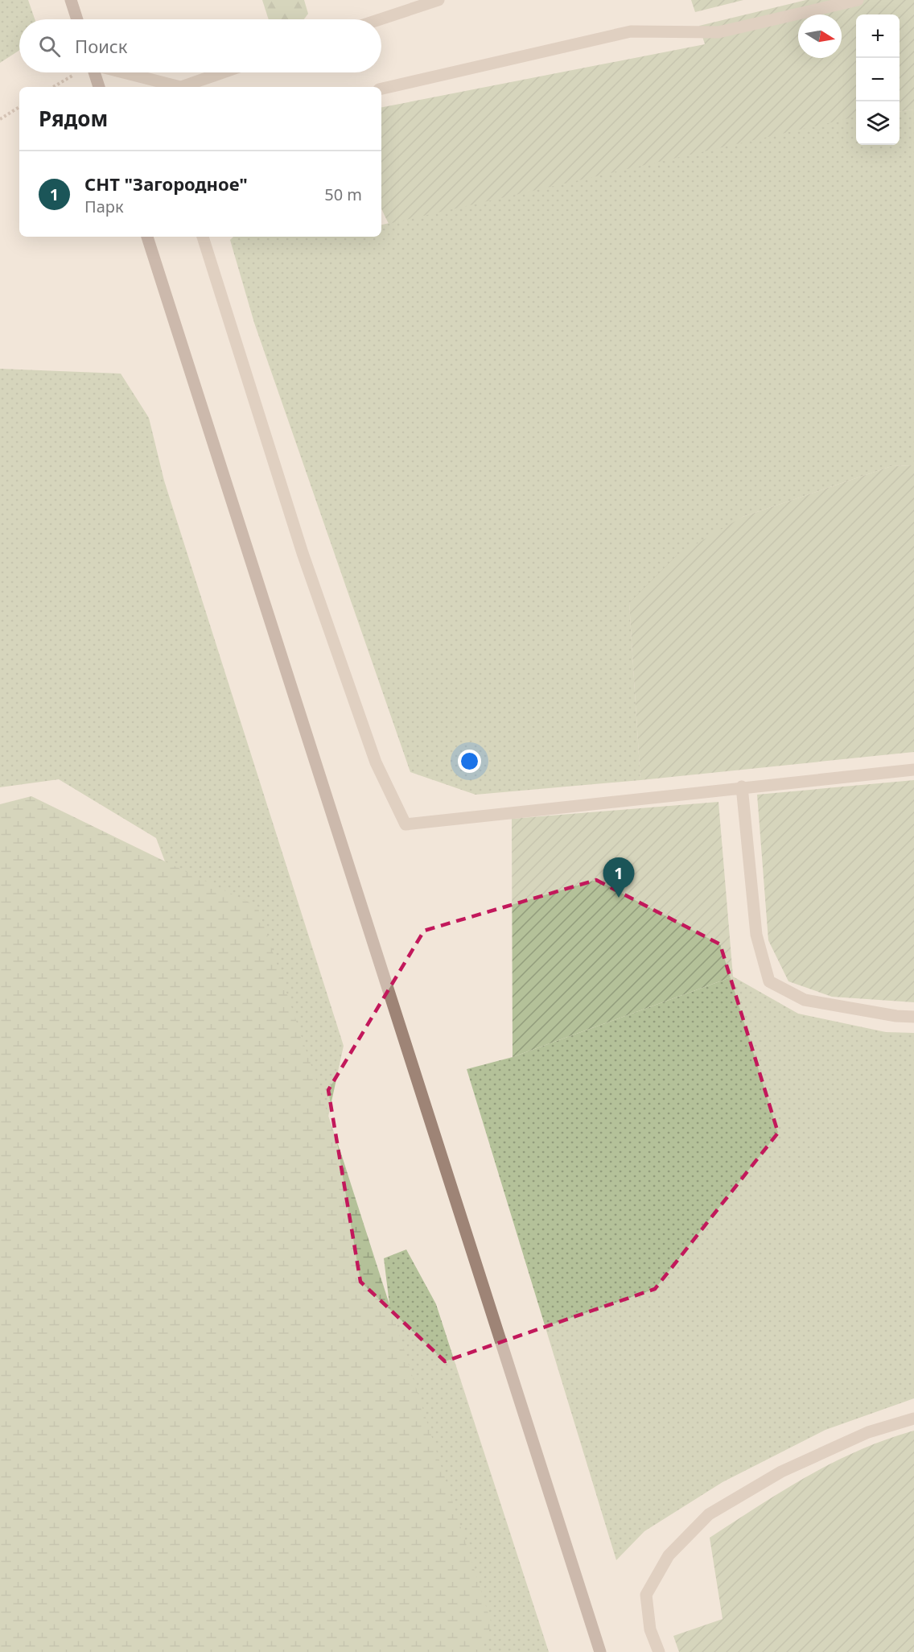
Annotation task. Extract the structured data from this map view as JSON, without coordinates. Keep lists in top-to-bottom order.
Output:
{
  "north": "right",
  "page": {
    "map_buttons": ["+", "−"],
    "search": "Поиск",
    "heading": "Рядом",
    "list": [
      {
        "mark": "1",
        "name": "СНТ \"Загородное\"",
        "note": "Парк",
        "value": "50 m"
      }
    ],
    "pins": "1"
  }
}
